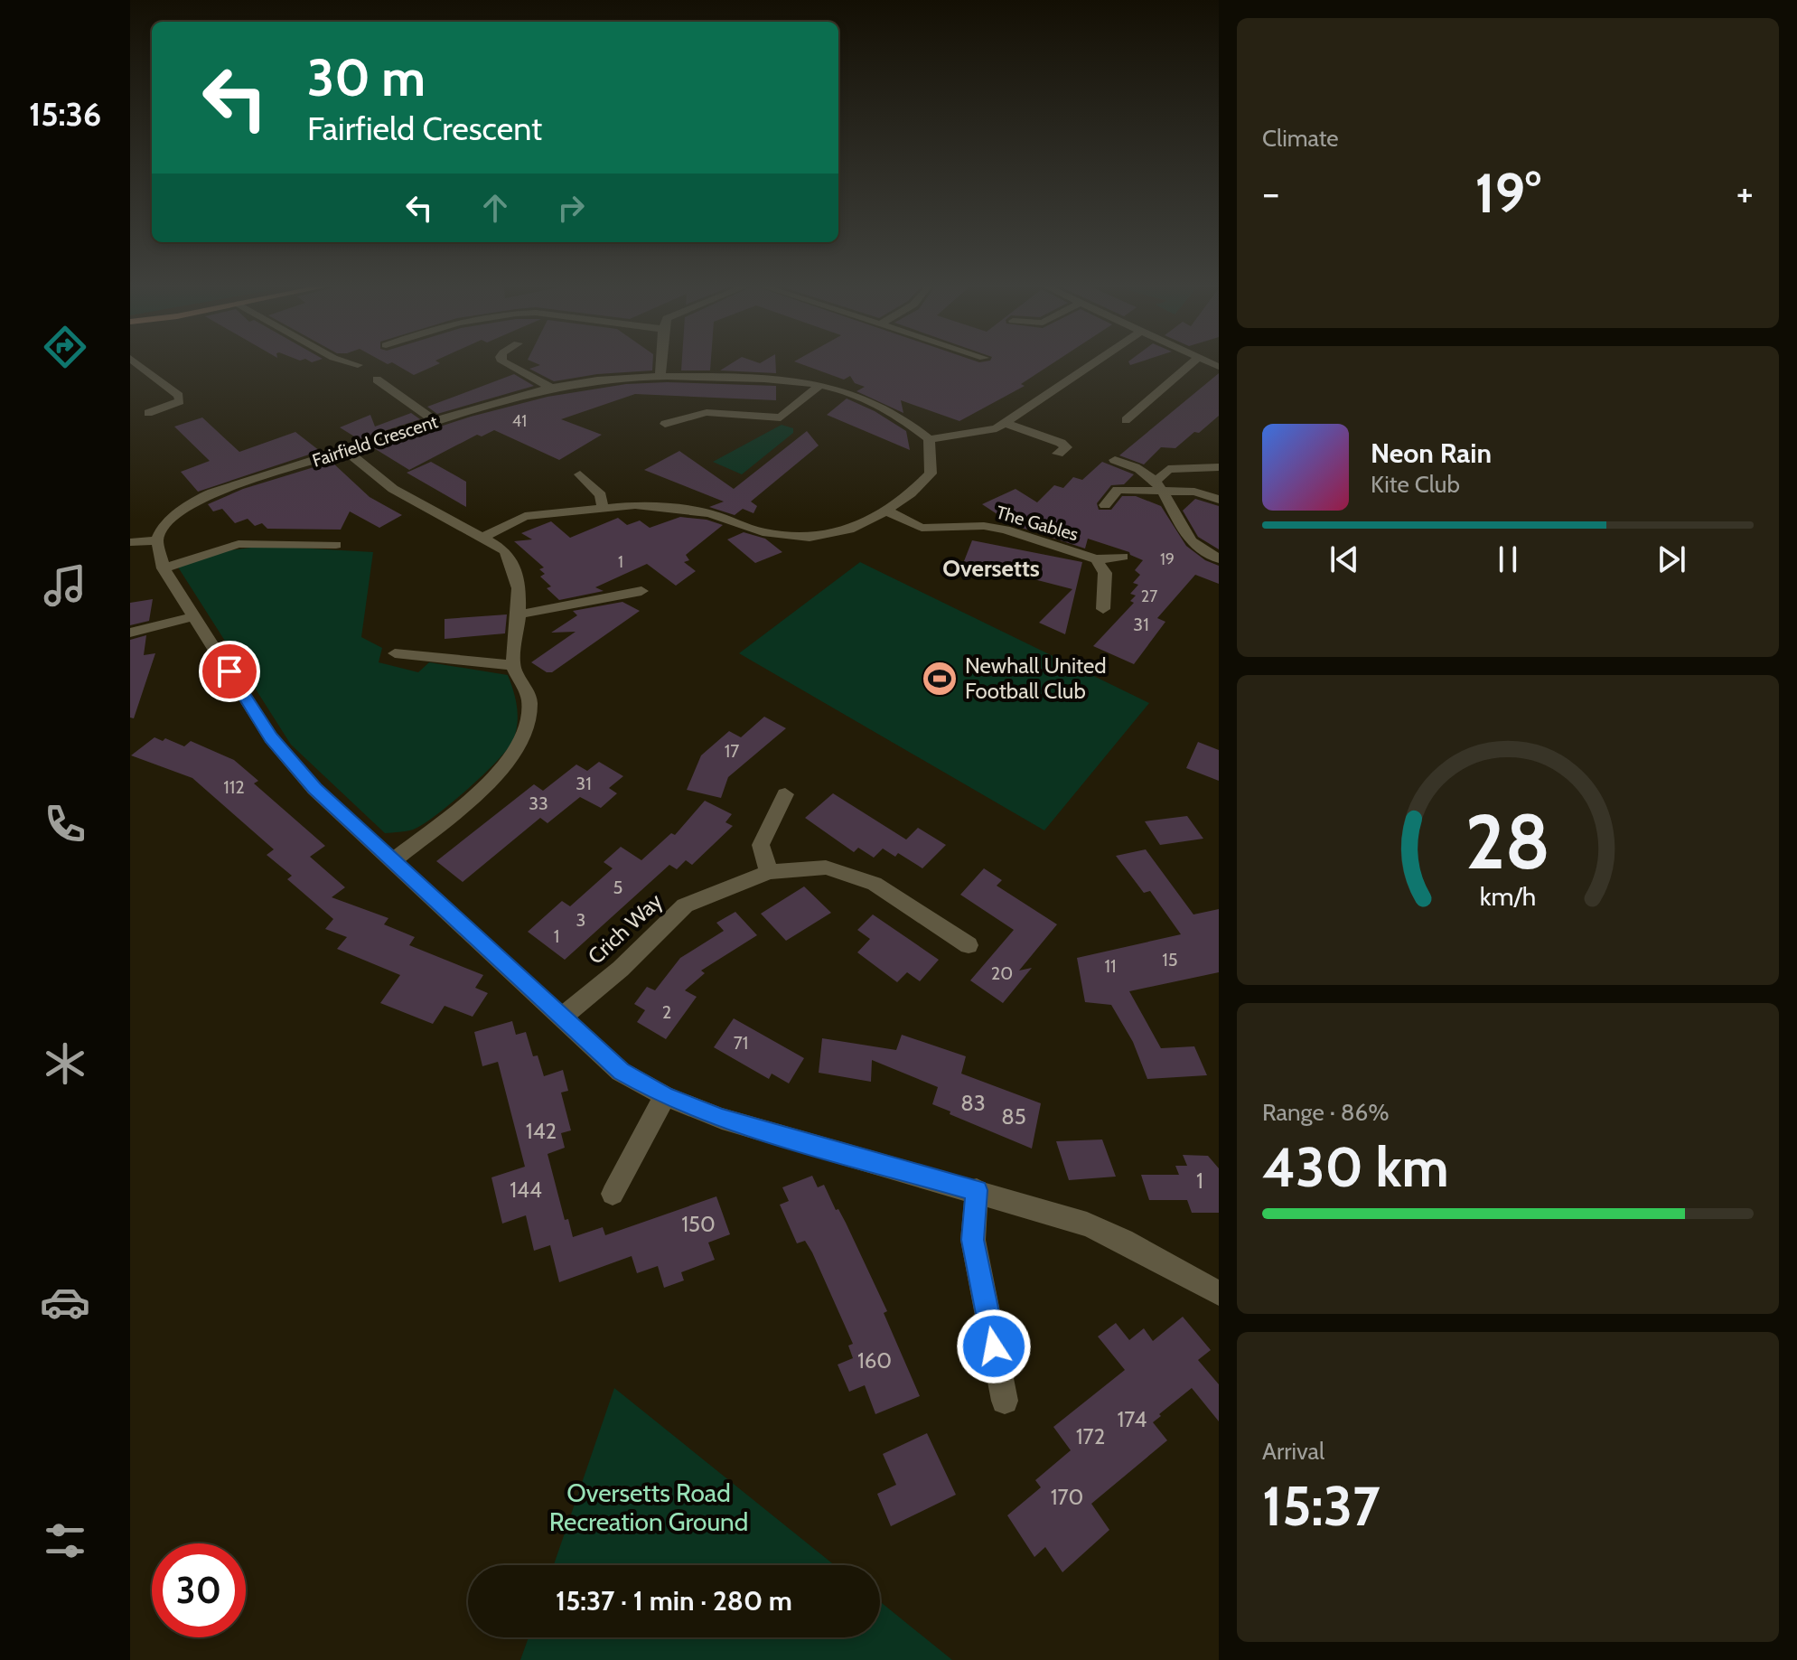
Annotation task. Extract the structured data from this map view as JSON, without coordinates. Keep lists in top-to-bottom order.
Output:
{
  "streets": {
    "street": ["Fairfield Crescent", "The Gables", "Crich Way"]
  },
  "districts": ["Oversetts"],
  "parks": ["Oversetts Road Recreation Ground"],
  "places": {
    "sports": ["Newhall United Football Club"]
  },
  "house_numbers": [
    "41",
    "19",
    "1",
    "27",
    "31",
    "17",
    "31",
    "112",
    "33",
    "5",
    "3",
    "1",
    "15",
    "11",
    "20",
    "2",
    "71",
    "83",
    "85",
    "142",
    "1",
    "144",
    "150",
    "160",
    "174",
    "172",
    "170"
  ],
  "page": {
    "tabs": "15:36",
    "tile": [
      "Climate",
      ["Range · 86%", "430 km"],
      ["Arrival", "15:37"]
    ],
    "turn": ["30 m", "Fairfield Crescent"],
    "heat": ["−", "19°", "+"],
    "song": ["Neon Rain", "Kite Club"],
    "limit": "30",
    "trip": "15:37 · 1 min · 280 m",
    "gauge": ["28", "km/h"]
  }
}
